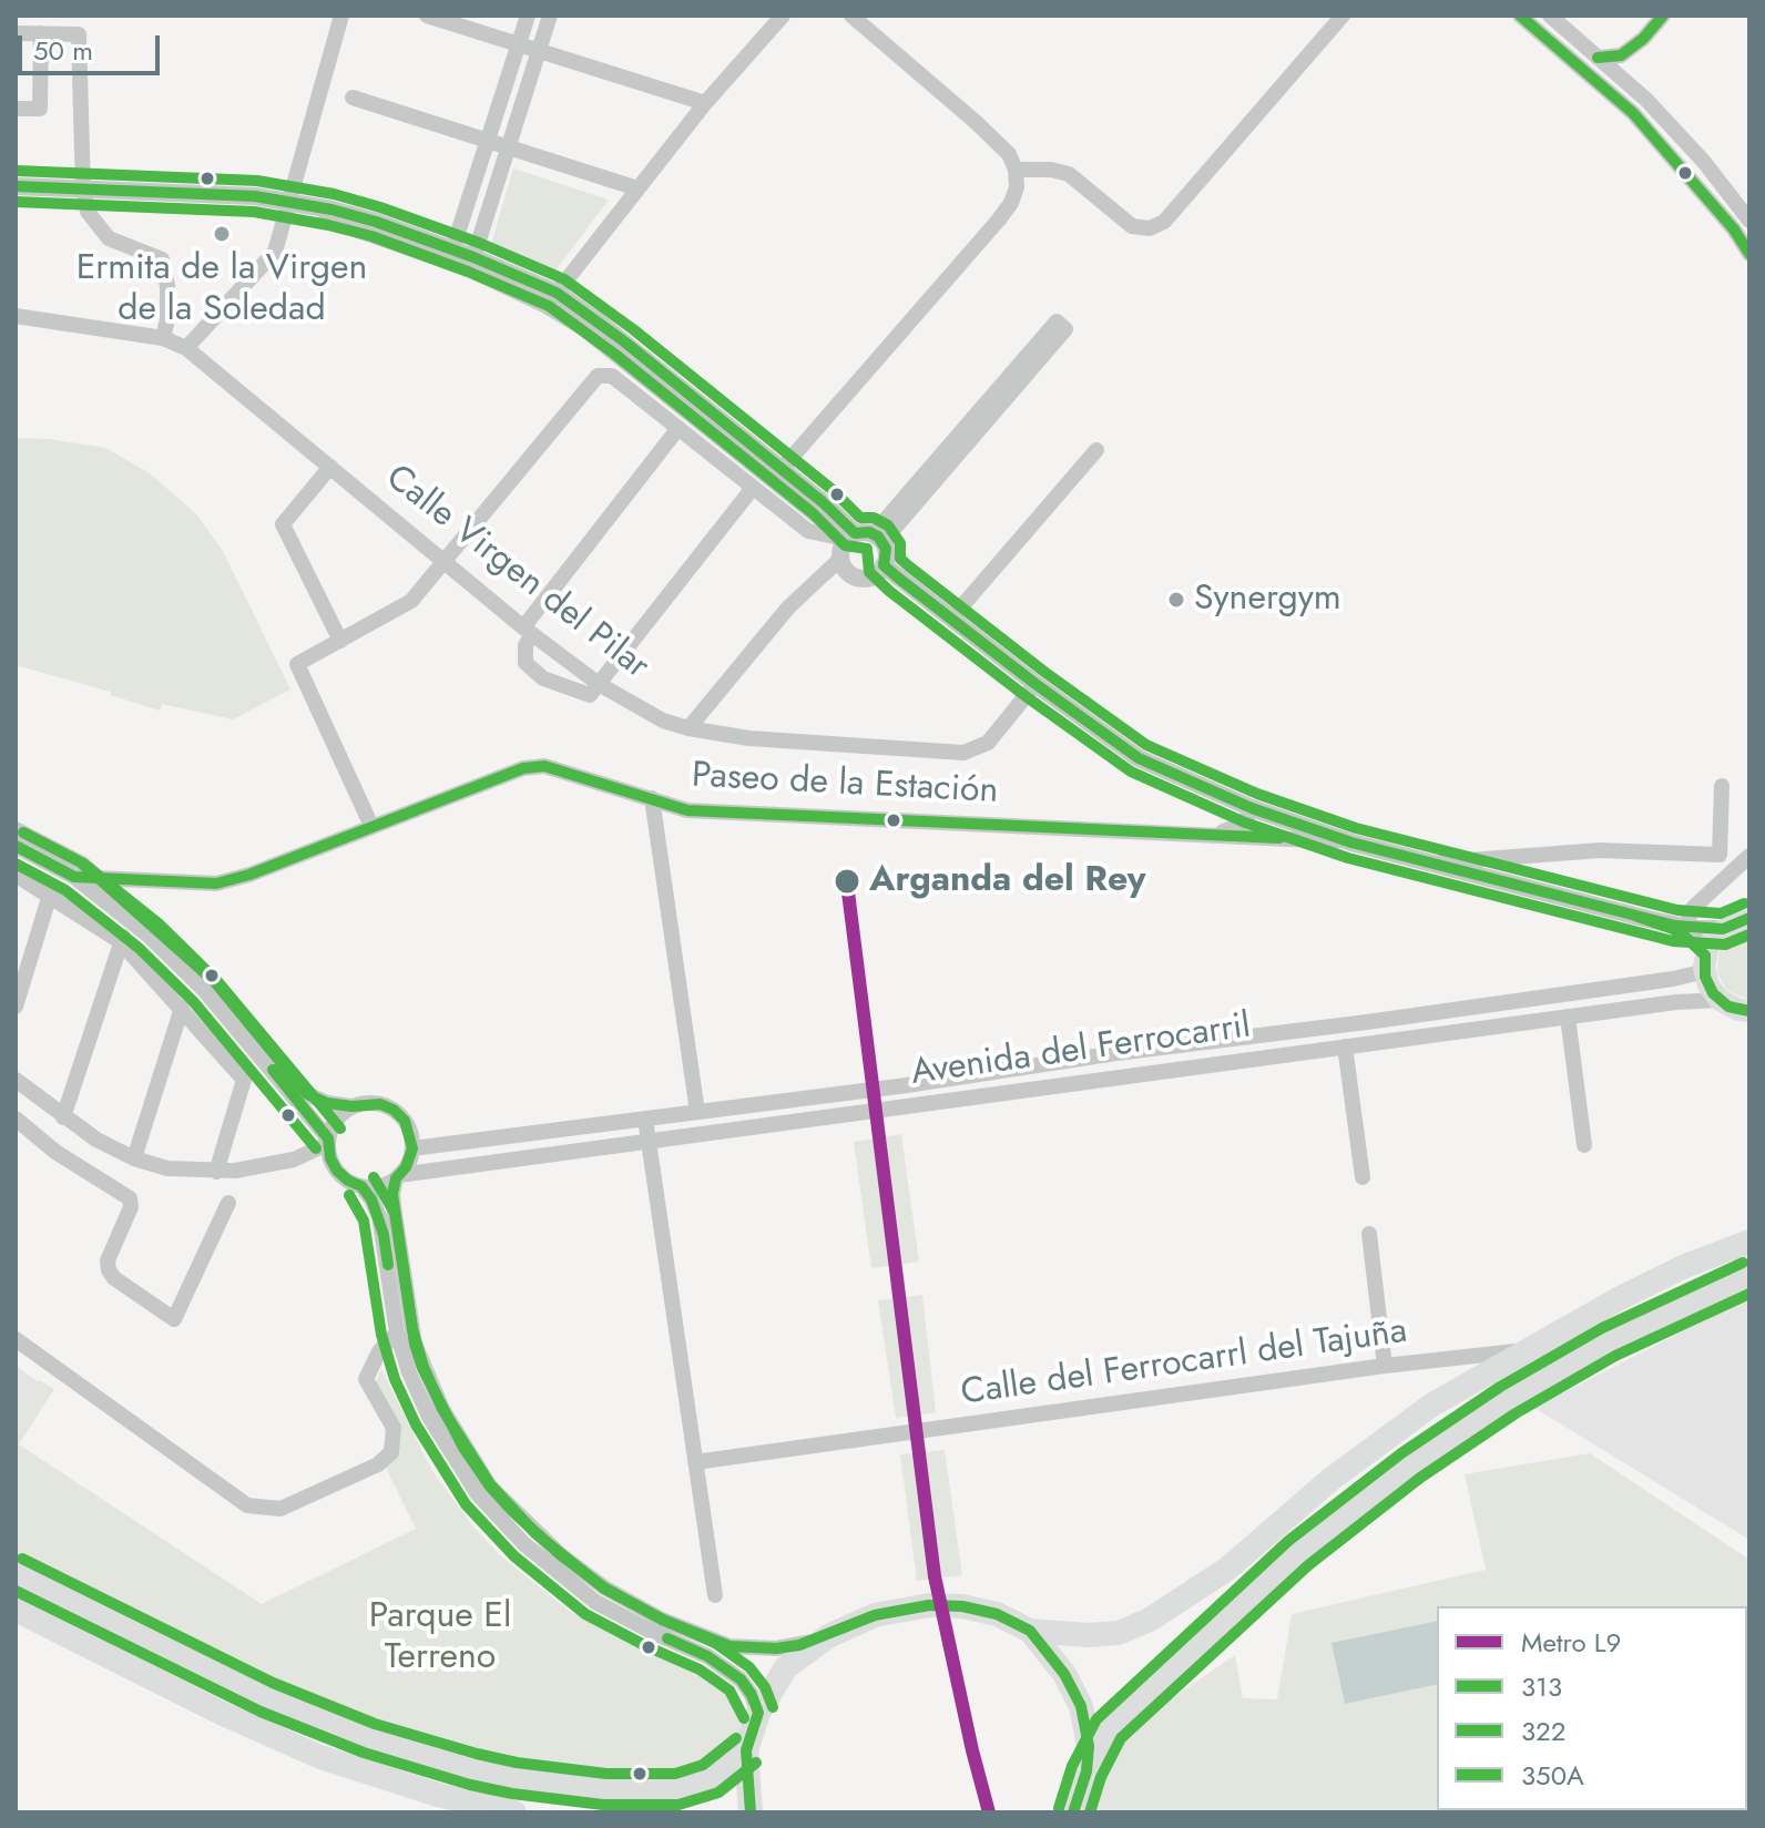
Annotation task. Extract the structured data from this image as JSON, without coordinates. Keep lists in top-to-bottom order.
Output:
{
  "streets": {
    "street": [
      "Calle Virgen del Pilar",
      "Paseo de la Estación",
      "Avenida del Ferrocarril",
      "Calle del Ferrocarrl del Tajuña"
    ]
  },
  "parks": ["Parque El Terreno"],
  "places": ["Ermita de la Virgen de la Soledad", "Synergym", "Arganda del Rey"],
  "lines": [
    "transit line 313",
    "transit line 350A",
    "transit line 322",
    "metro line L9"
  ],
  "legend": [
    "Metro L9",
    "313",
    "322",
    "350A"
  ],
  "scale_bar": "50 m"
}
